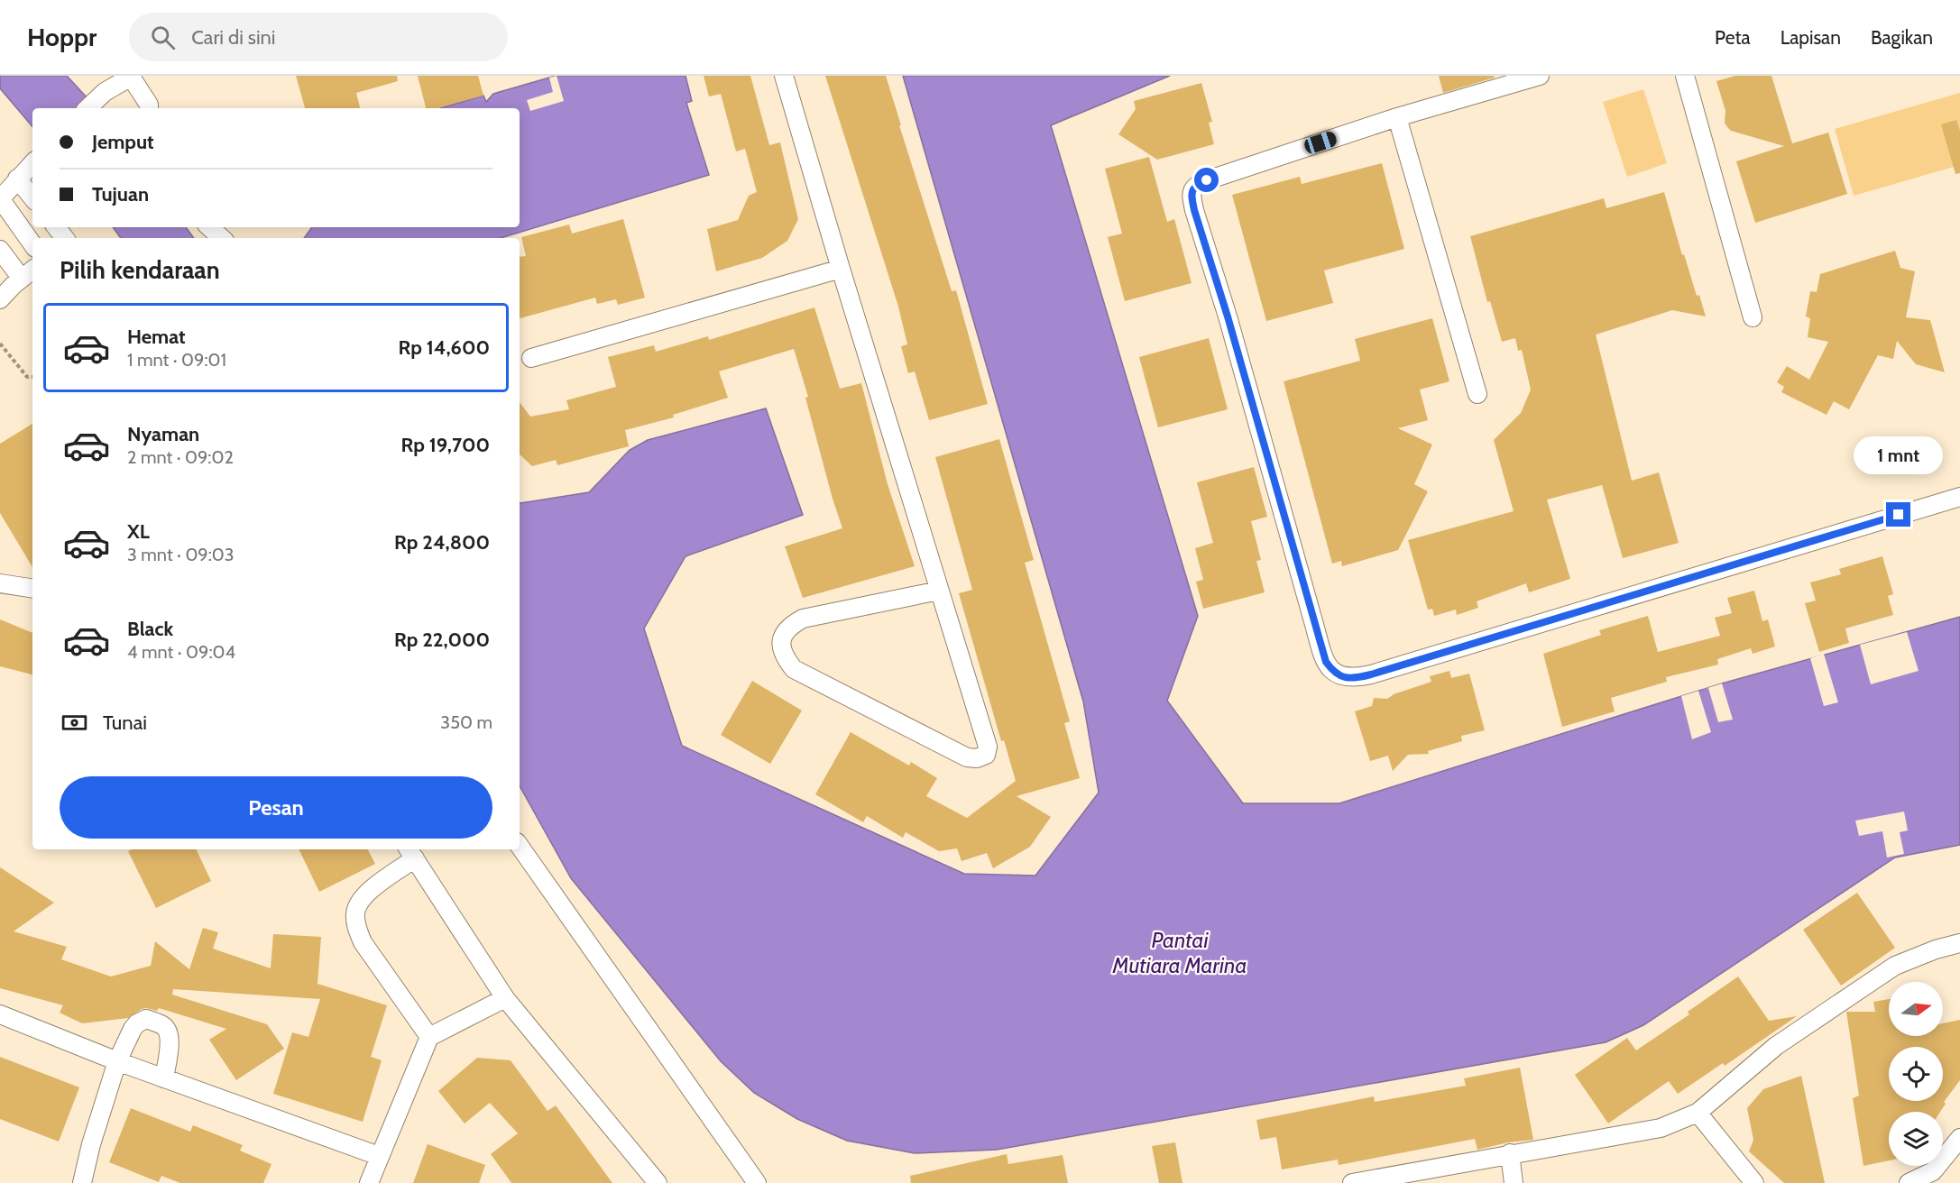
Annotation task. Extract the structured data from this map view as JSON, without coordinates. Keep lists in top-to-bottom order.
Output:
{
  "water": ["Pantai Mutiara Marina"],
  "north": "right",
  "page": {
    "header": "Hoppr",
    "search": "Cari di sini",
    "nav": ["Peta", "Lapisan", "Bagikan"],
    "banner": ["Jemput", "Tujuan"],
    "heading": "Pilih kendaraan",
    "list": [
      {
        "name": "Hemat",
        "note": "1 mnt · 09:01",
        "value": "Rp 14,600"
      },
      {
        "name": "Nyaman",
        "note": "2 mnt · 09:02",
        "value": "Rp 19,700"
      },
      {
        "name": "XL",
        "note": "3 mnt · 09:03",
        "value": "Rp 24,800"
      },
      {
        "name": "Black",
        "note": "4 mnt · 09:04",
        "value": "Rp 22,000"
      }
    ],
    "bubble": "1 mnt",
    "pay": ["Tunai", "350 m"],
    "buttons": "Pesan"
  }
}
